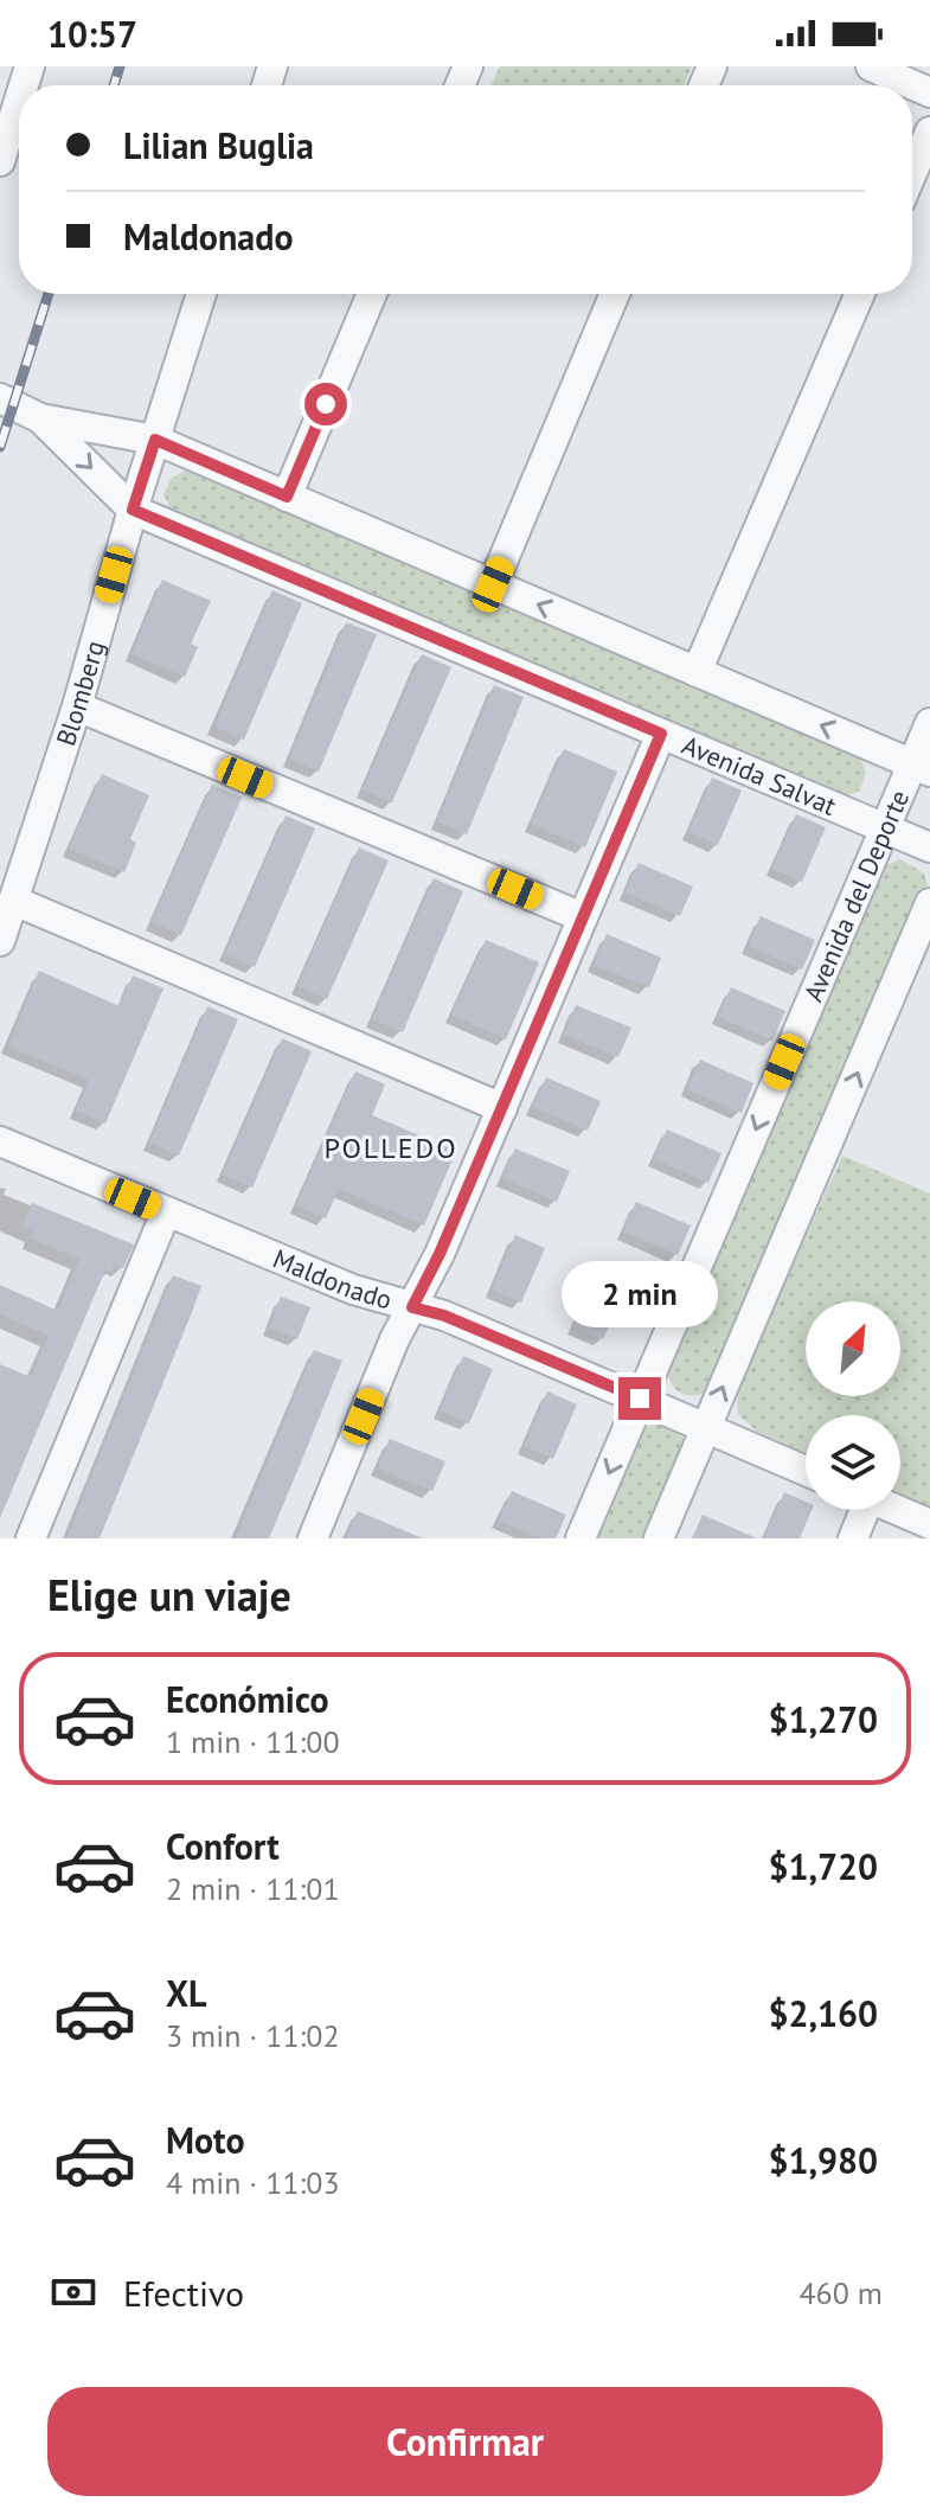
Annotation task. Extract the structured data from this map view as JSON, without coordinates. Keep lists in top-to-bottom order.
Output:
{
  "streets": {
    "street": [
      "Blomberg",
      "Avenida Salvat",
      "Avenida del Deporte",
      "Maldonado"
    ]
  },
  "crossings": [
    ["Blomberg", "Avenida Salvat"],
    ["Avenida Salvat", "Avenida del Deporte"],
    ["Avenida del Deporte", "Maldonado"]
  ],
  "districts": ["POLLEDO"],
  "north": "top right",
  "page": {
    "status": "10:57",
    "banner": ["Lilian Buglia", "Maldonado"],
    "bubble": "2 min",
    "heading": "Elige un viaje",
    "list": [
      {
        "name": "Económico",
        "note": "1 min · 11:00",
        "value": "$1,270"
      },
      {
        "name": "Confort",
        "note": "2 min · 11:01",
        "value": "$1,720"
      },
      {
        "name": "XL",
        "note": "3 min · 11:02",
        "value": "$2,160"
      },
      {
        "name": "Moto",
        "note": "4 min · 11:03",
        "value": "$1,980"
      }
    ],
    "pay": ["Efectivo", "460 m"],
    "buttons": "Confirmar"
  }
}
